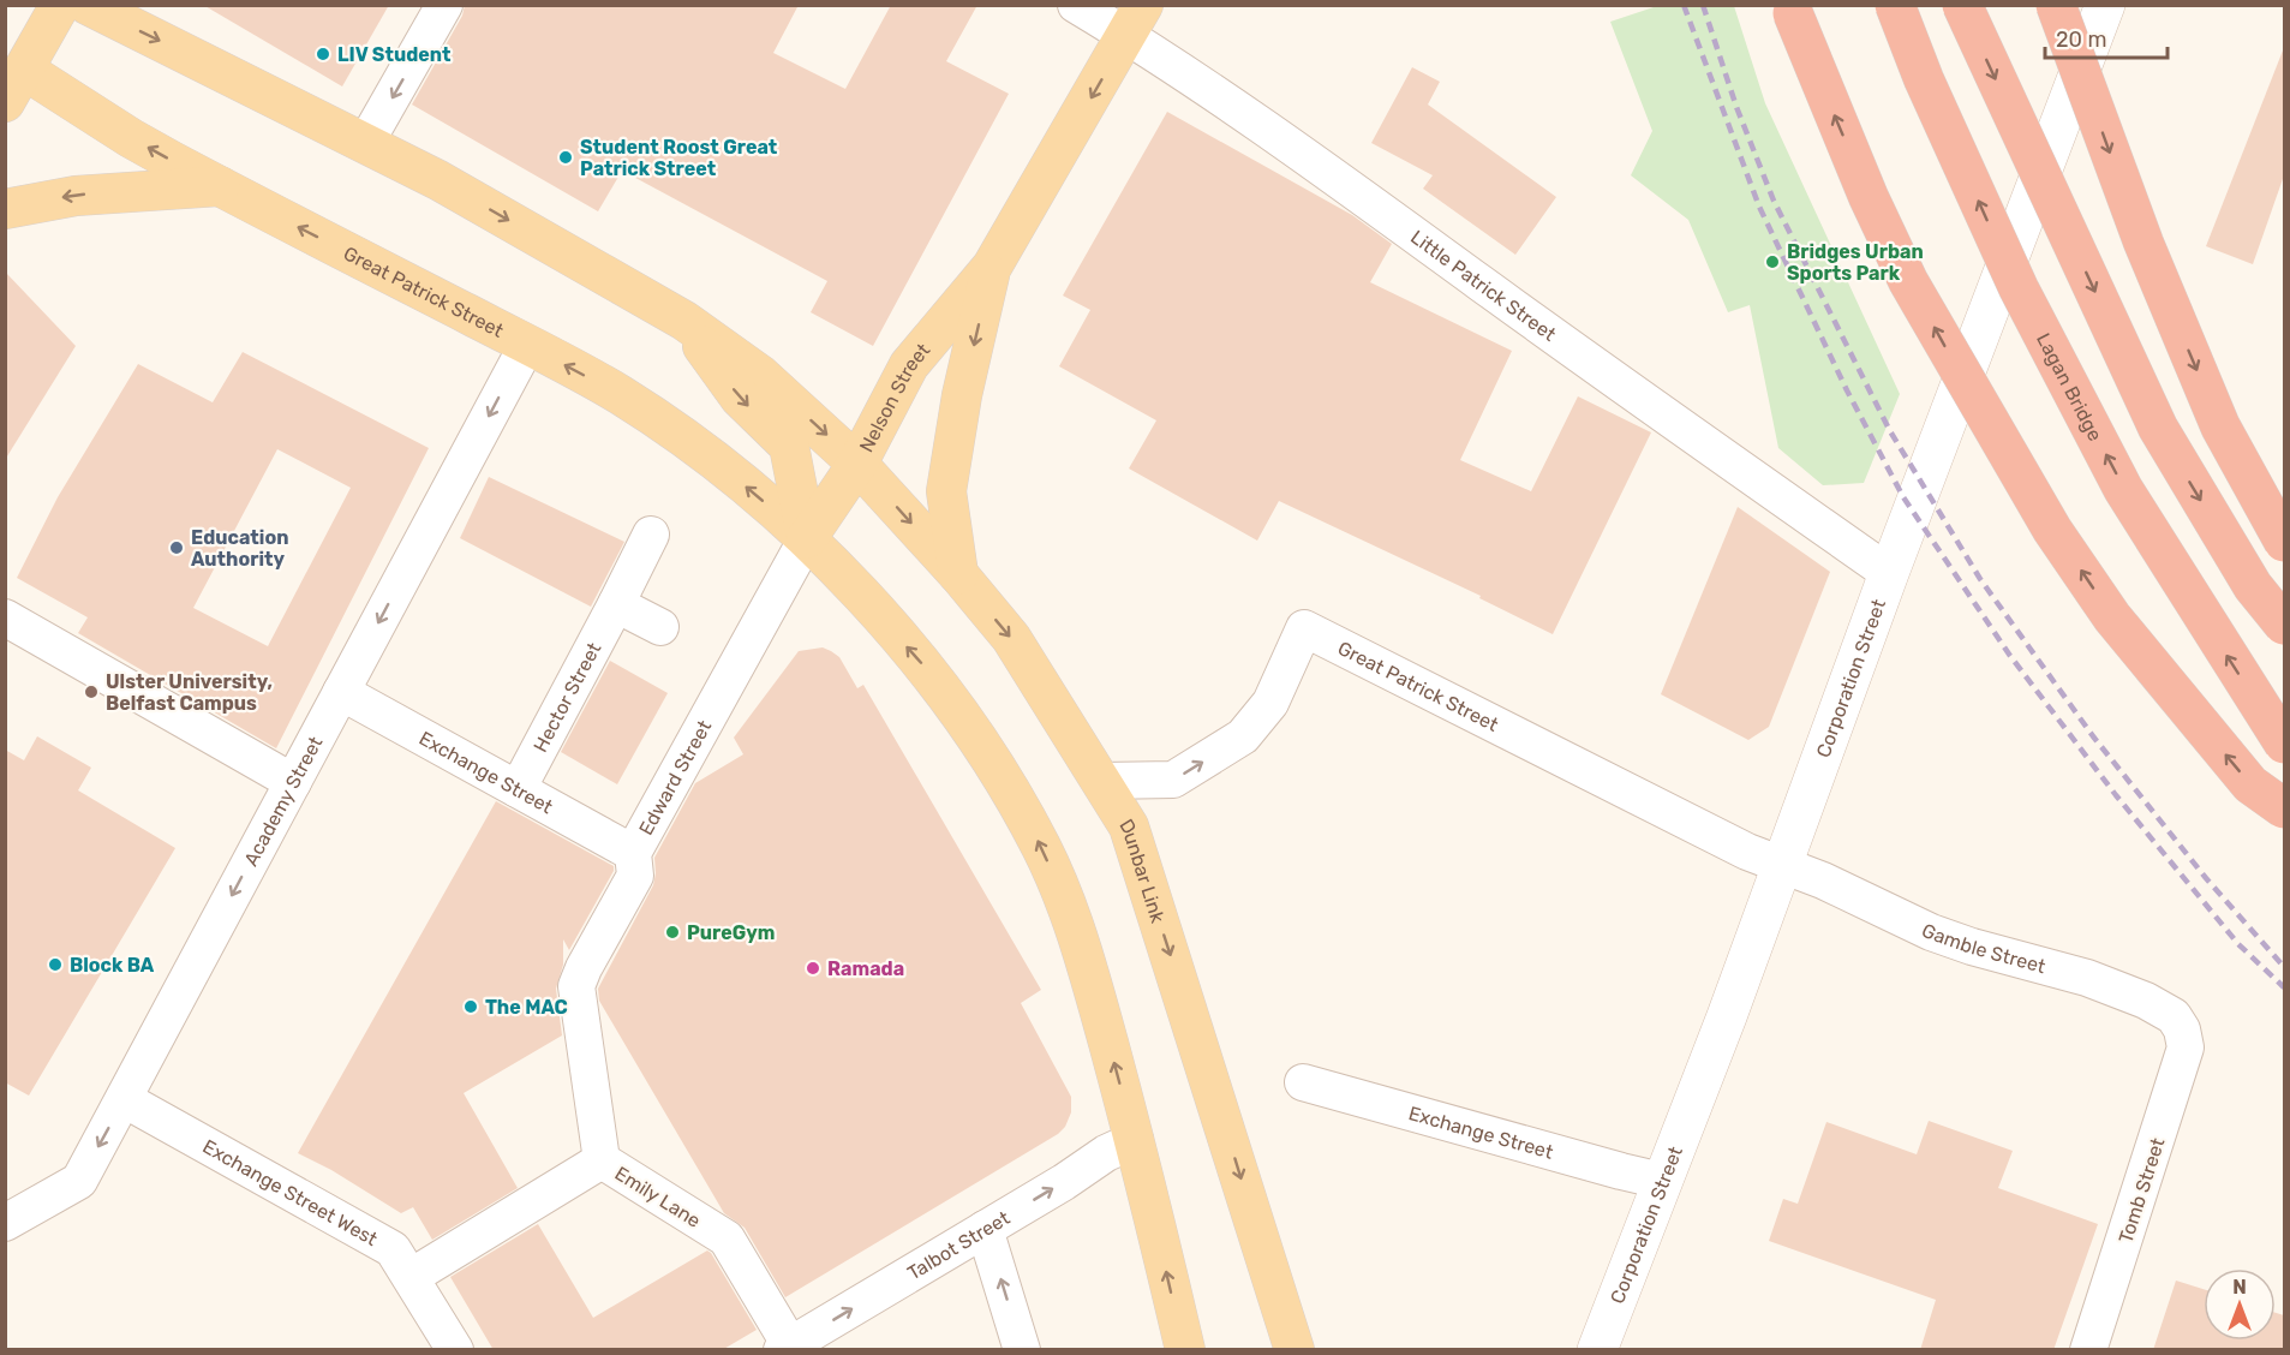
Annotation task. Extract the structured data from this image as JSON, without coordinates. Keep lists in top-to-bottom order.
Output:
{
  "streets": {
    "highway": ["Lagan Bridge"],
    "main road": ["Great Patrick Street", "Nelson Street", "Dunbar Link"],
    "street": [
      "Little Patrick Street",
      "Corporation Street",
      "Hector Street",
      "Exchange Street",
      "Edward Street",
      "Academy Street",
      "Gamble Street",
      "Tomb Street",
      "Exchange Street West",
      "Emily Lane",
      "Talbot Street"
    ]
  },
  "crossings": [
    ["Little Patrick Street", "Nelson Street"],
    ["Little Patrick Street", "Corporation Street"],
    ["Great Patrick Street", "Nelson Street"],
    ["Great Patrick Street", "Corporation Street"],
    ["Great Patrick Street", "Edward Street"],
    ["Great Patrick Street", "Academy Street"],
    ["Great Patrick Street", "Dunbar Link"],
    ["Great Patrick Street", "Gamble Street"],
    ["Nelson Street", "Edward Street"],
    ["Nelson Street", "Dunbar Link"],
    ["Corporation Street", "Exchange Street"],
    ["Corporation Street", "Gamble Street"],
    ["Hector Street", "Exchange Street"],
    ["Exchange Street", "Edward Street"],
    ["Exchange Street", "Academy Street"],
    ["Edward Street", "Emily Lane"],
    ["Academy Street", "Exchange Street West"],
    ["Gamble Street", "Tomb Street"],
    ["Emily Lane", "Talbot Street"]
  ],
  "one_way": ["Academy Street", "Talbot Street"],
  "places": [
    "LIV Student",
    "Student Roost Great Patrick Street",
    "Bridges Urban Sports Park",
    "Education Authority",
    "Ulster University, Belfast Campus",
    "PureGym",
    "Block BA",
    "Ramada",
    "The MAC"
  ],
  "scale_bar": "20 m",
  "north": "top"
}
